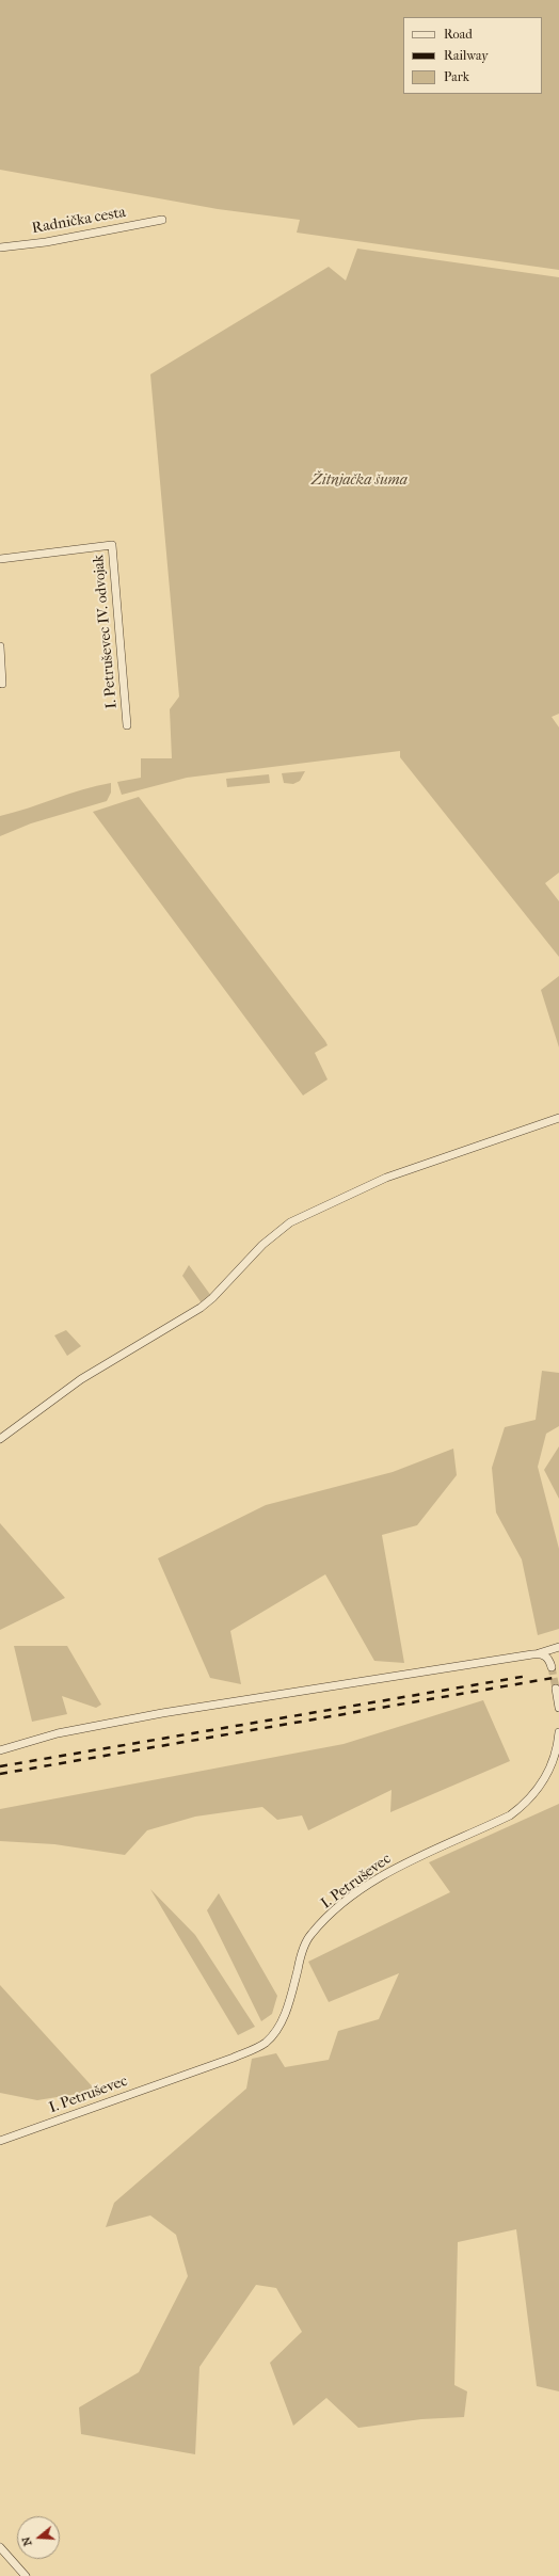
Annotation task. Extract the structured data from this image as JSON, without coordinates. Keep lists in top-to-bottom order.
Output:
{
  "streets": {
    "street": ["Radnička cesta", "I. Petruševec IV. odvojak", "I. Petruševec"]
  },
  "parks": ["Žitnjačka šuma"],
  "legend": ["Road", "Railway", "Park"],
  "north": "left"
}
